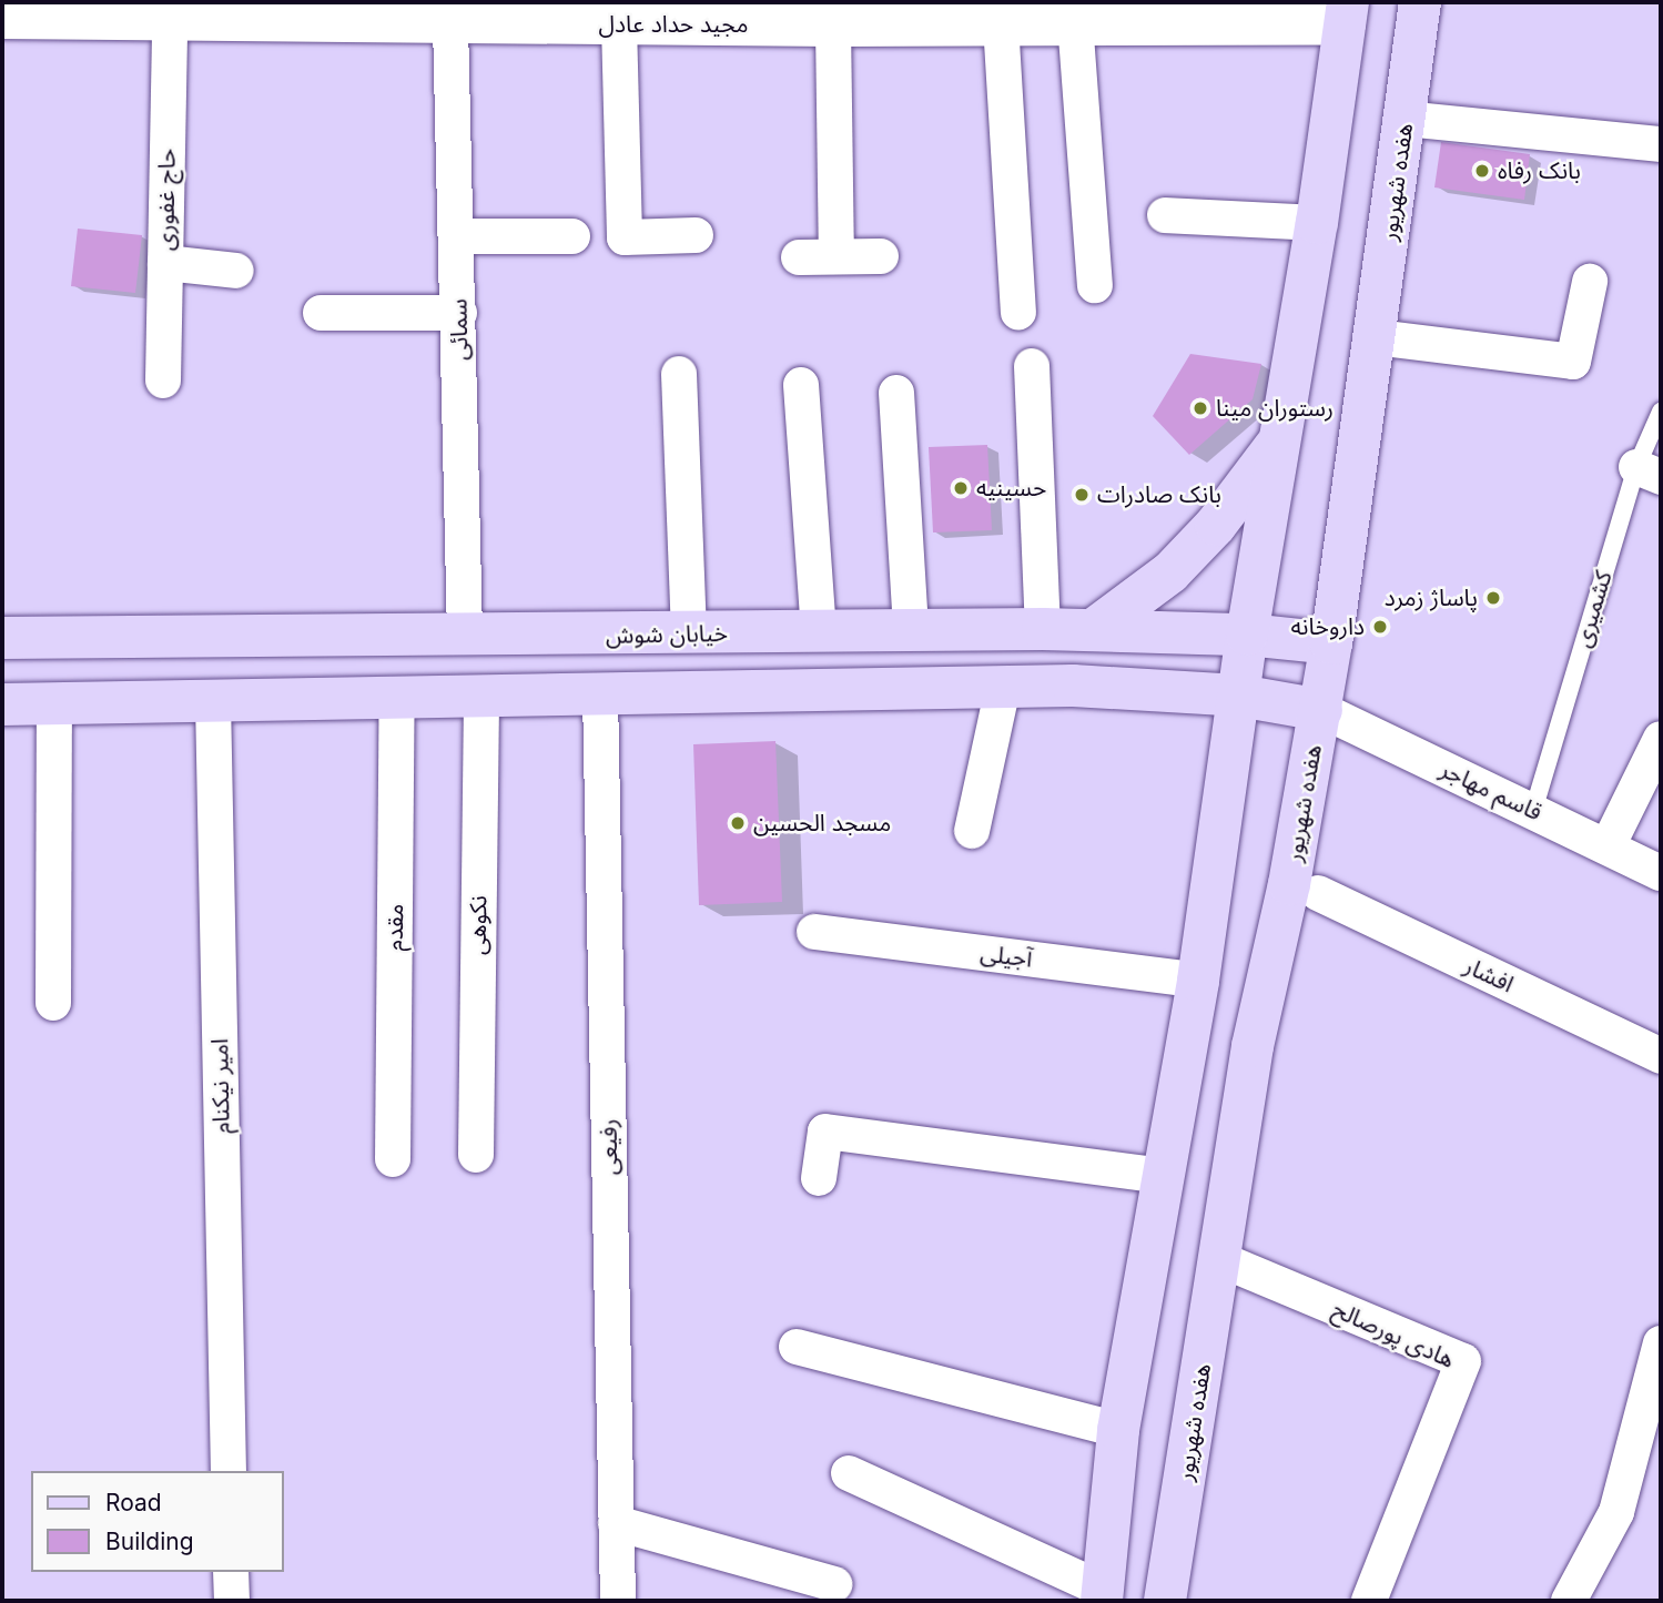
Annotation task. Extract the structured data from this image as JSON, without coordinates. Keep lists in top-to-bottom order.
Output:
{
  "streets": {
    "main road": ["هفده شهریور", "خیابان شوش"],
    "street": [
      "مجید حداد عادل",
      "حاج غفوری",
      "سمائی",
      "قاسم مهاجر",
      "نکوهی",
      "مقدم",
      "آجیلی",
      "افشار",
      "امیر نیکنام",
      "رفیعی",
      "هادی پورصالح"
    ],
    "lane": ["کشمیری"]
  },
  "crossings": [
    ["مجید حداد عادل", "حاج غفوری"],
    ["مجید حداد عادل", "سمائی"],
    ["هفده شهریور", "خیابان شوش"],
    ["هفده شهریور", "قاسم مهاجر"],
    ["هفده شهریور", "هادی پورصالح"],
    ["سمائی", "خیابان شوش"],
    ["کشمیری", "قاسم مهاجر"]
  ],
  "places": [
    "بانک رفاه",
    "رستوران مینا",
    "حسینیه",
    "بانک صادرات",
    "پاساژ زمرد",
    "داروخانه",
    "مسجد الحسین"
  ],
  "legend": ["Road", "Building"]
}
